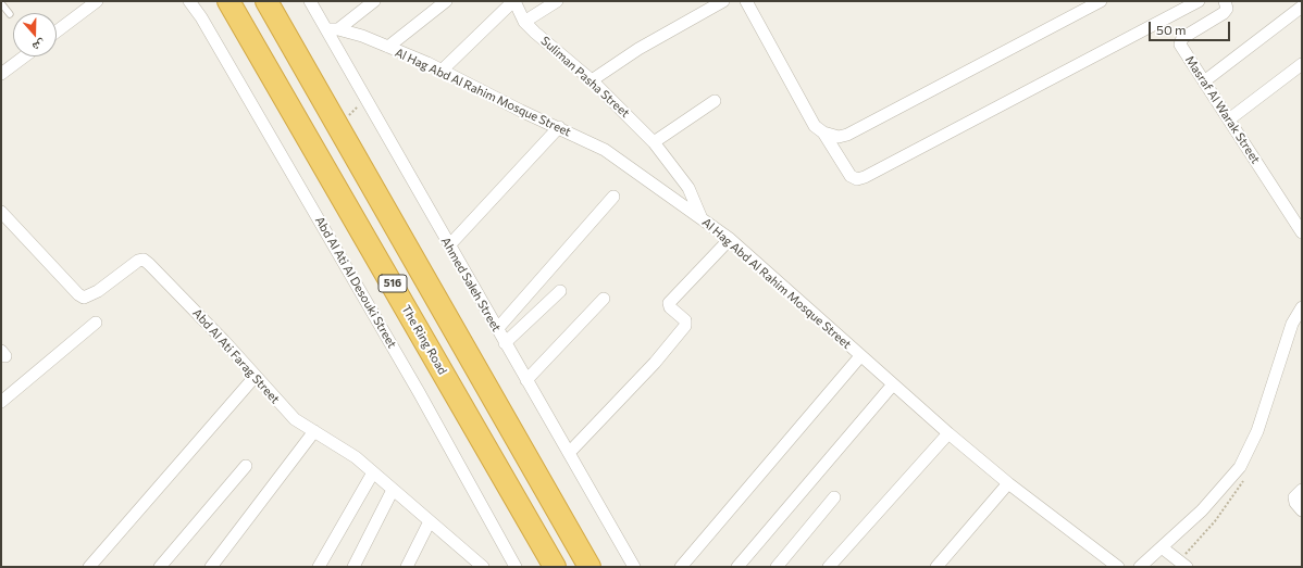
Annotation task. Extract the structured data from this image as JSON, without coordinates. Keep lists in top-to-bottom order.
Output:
{
  "streets": {
    "highway": ["516", "The Ring Road"],
    "street": [
      "Suliman Pasha Street",
      "Al Hag Abd Al Rahim Mosque Street",
      "Masraf Al Warak Street",
      "Abd Al Ati Al Desouki Street",
      "Ahmed Saleh Street",
      "Abd Al Ati Farag Street"
    ]
  },
  "crossings": [
    ["Suliman Pasha Street", "Al Hag Abd Al Rahim Mosque Street"],
    ["Al Hag Abd Al Rahim Mosque Street", "Ahmed Saleh Street"]
  ],
  "scale_bar": "50 m",
  "north": "bottom"
}
